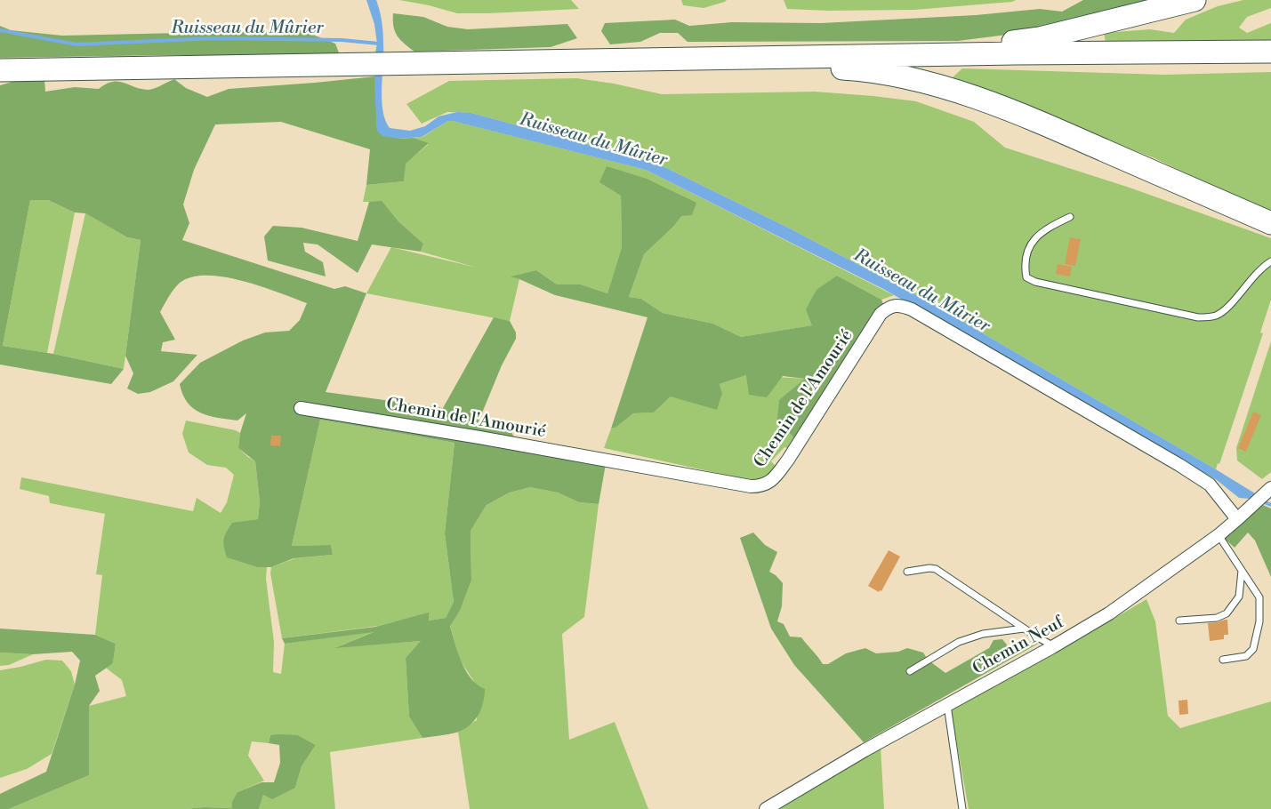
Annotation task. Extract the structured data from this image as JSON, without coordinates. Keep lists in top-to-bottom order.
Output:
{
  "streets": {
    "street": ["Chemin de l'Amourié", "Chemin Neuf"]
  },
  "crossings": [
    ["Chemin de l'Amourié", "Chemin Neuf"]
  ],
  "water": ["Ruisseau du Mûrier"]
}
